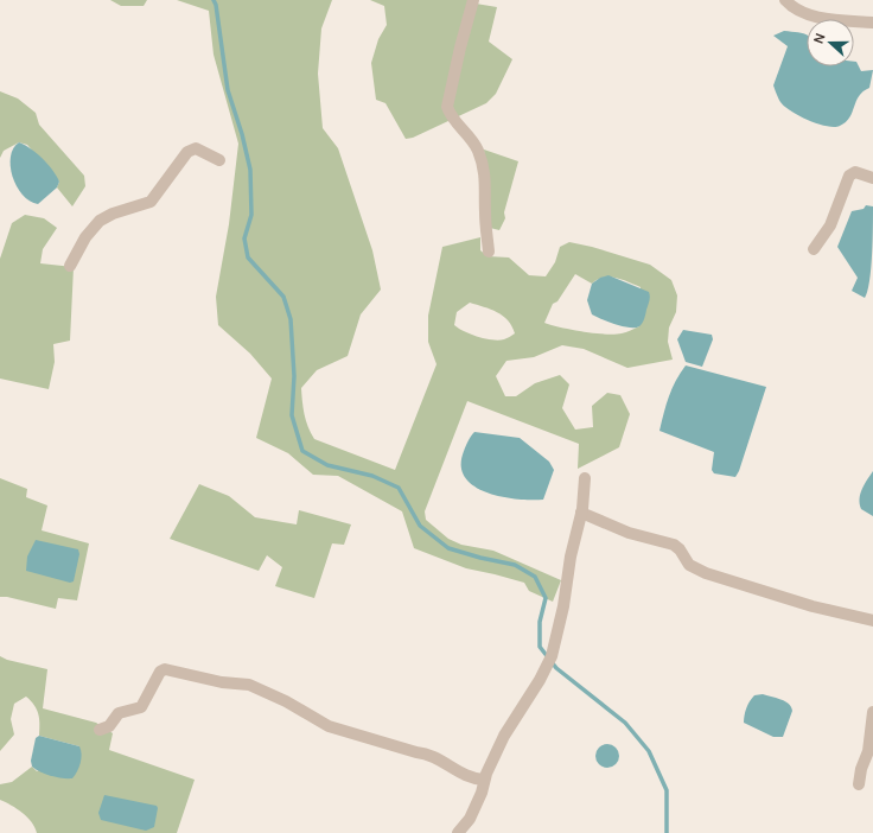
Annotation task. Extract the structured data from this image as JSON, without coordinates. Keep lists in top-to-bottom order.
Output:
{
  "north": "left"
}
